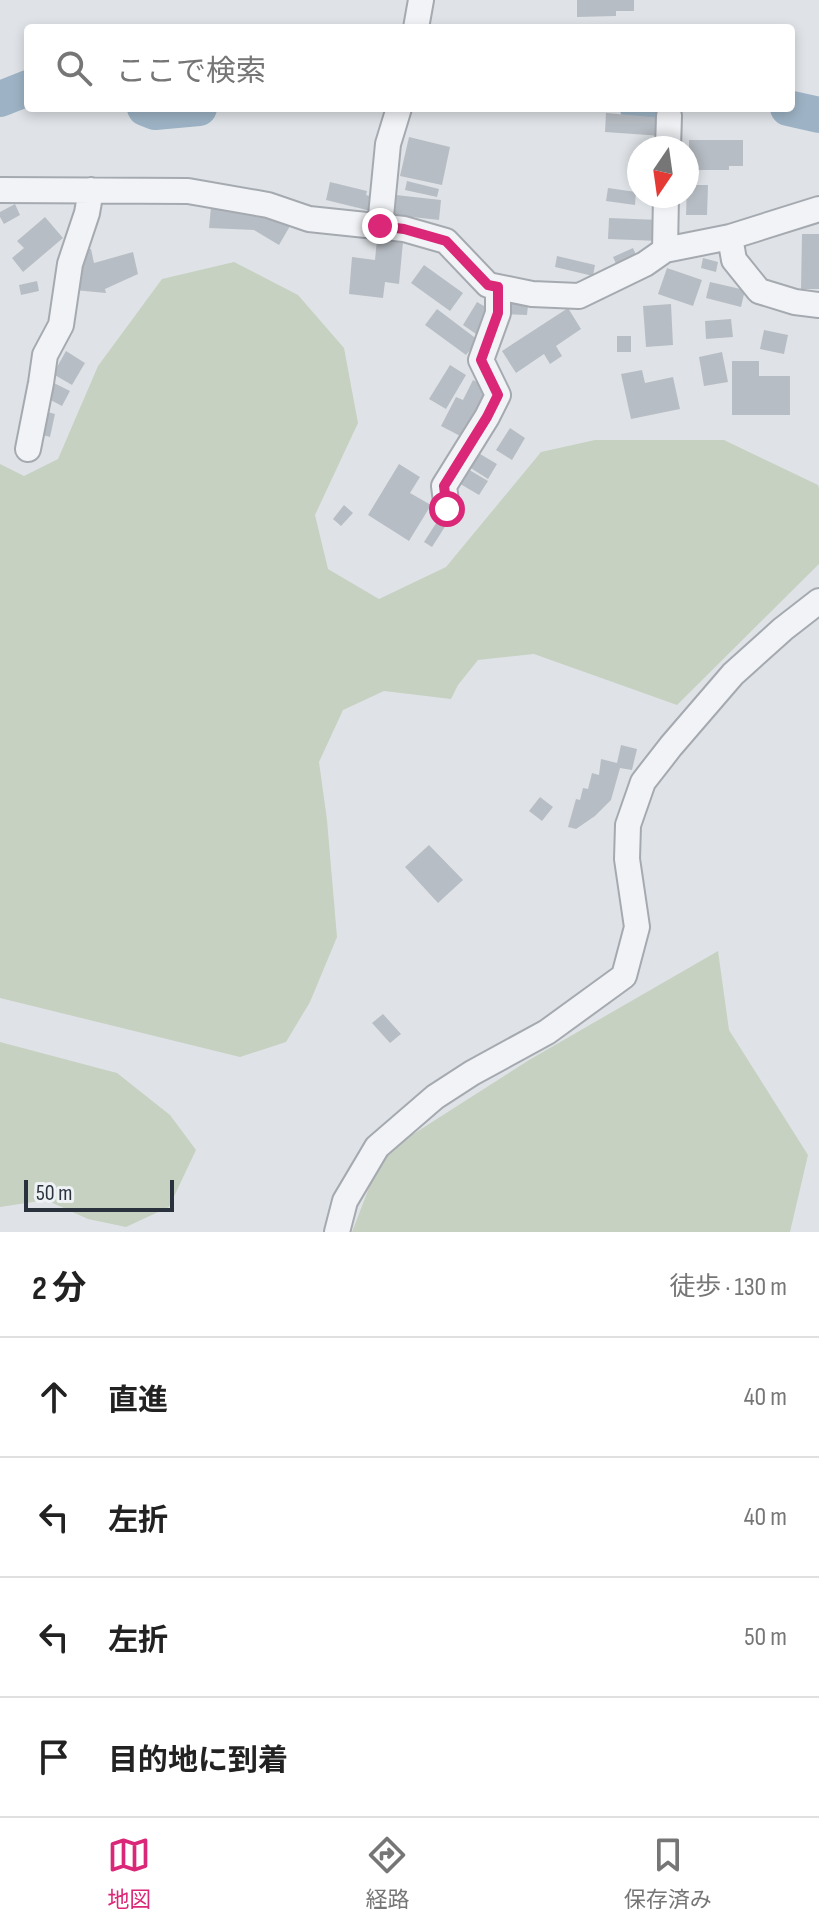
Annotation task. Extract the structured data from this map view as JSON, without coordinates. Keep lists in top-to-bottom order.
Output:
{
  "scale_bar": "50 m",
  "north": "bottom",
  "page": {
    "search": "ここで検索",
    "scale": "50 m",
    "heading": ["2 分", "徒歩 · 130 m"],
    "list": [
      ["直進", "40 m"],
      ["左折", "40 m"],
      ["左折", "50 m"],
      "目的地に到着"
    ],
    "nav": ["地図", "経路", "保存済み"]
  }
}
